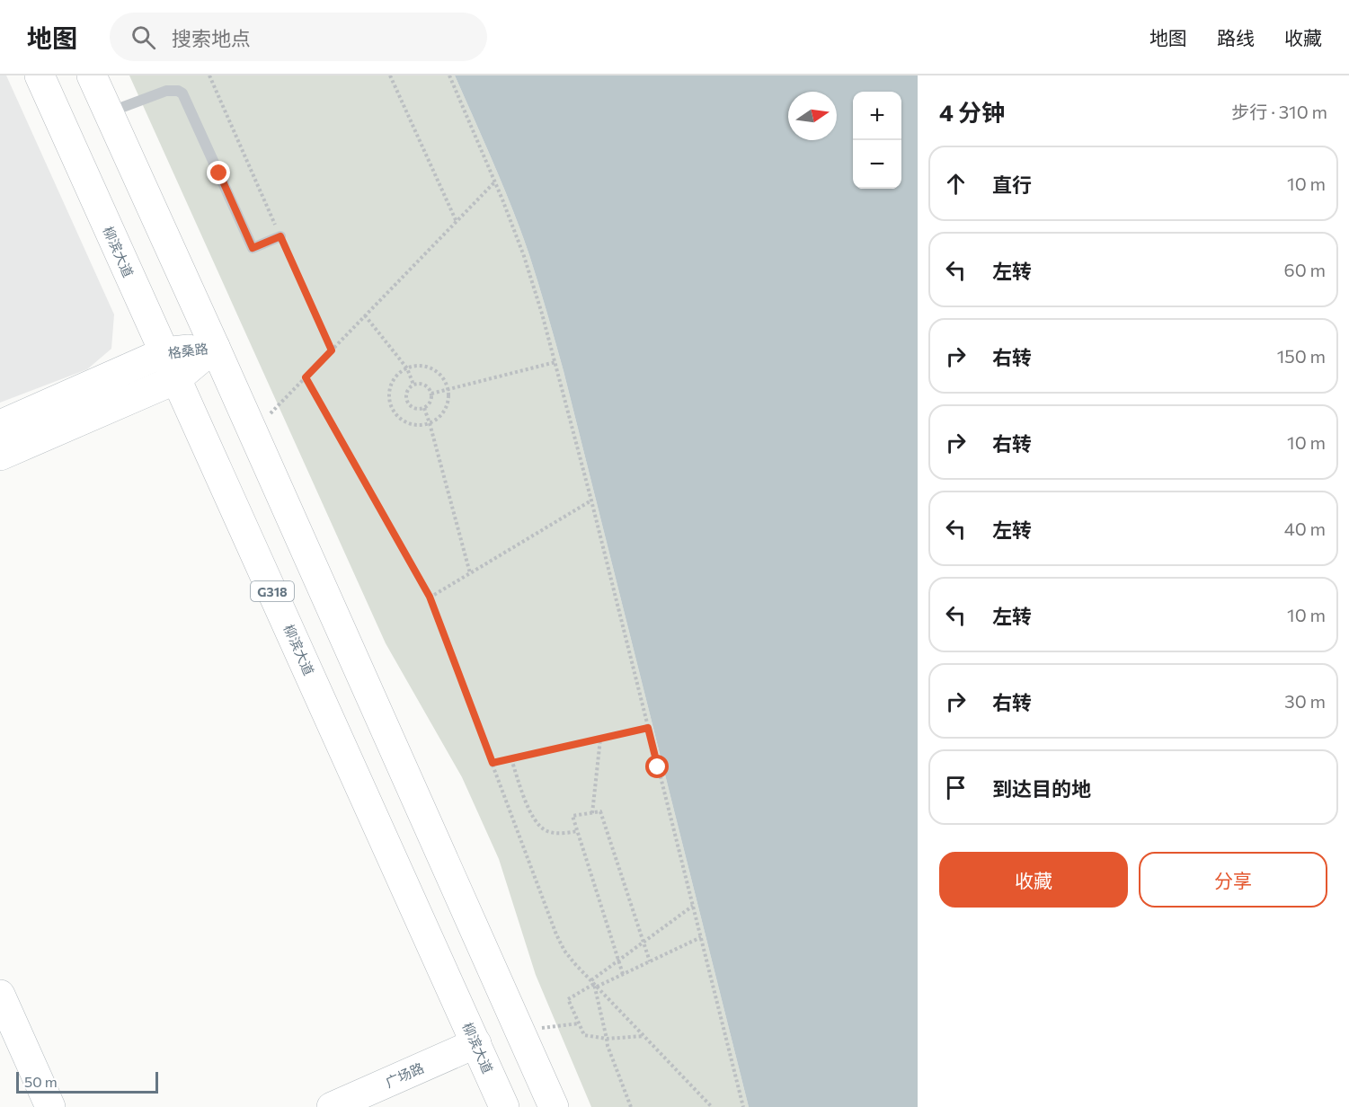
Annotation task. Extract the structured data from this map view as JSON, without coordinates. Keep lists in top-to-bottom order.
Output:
{
  "streets": {
    "main road": [
      "柳滨大道",
      "格桑路",
      "G318",
      "广场路"
    ]
  },
  "crossings": [
    ["柳滨大道", "格桑路"],
    ["柳滨大道", "广场路"]
  ],
  "scale_bar": "50 m",
  "north": "right",
  "page": {
    "header": "地图",
    "search": "搜索地点",
    "nav": ["地图", "路线", "收藏"],
    "heading": ["4 分钟", "步行 · 310 m"],
    "map_buttons": ["+", "−"],
    "list": [
      ["直行", "10 m"],
      ["左转", "60 m"],
      ["右转", "150 m"],
      ["右转", "10 m"],
      ["左转", "40 m"],
      ["左转", "10 m"],
      ["右转", "30 m"],
      "到达目的地"
    ],
    "buttons": ["收藏", "分享"],
    "scale": "50 m"
  }
}
